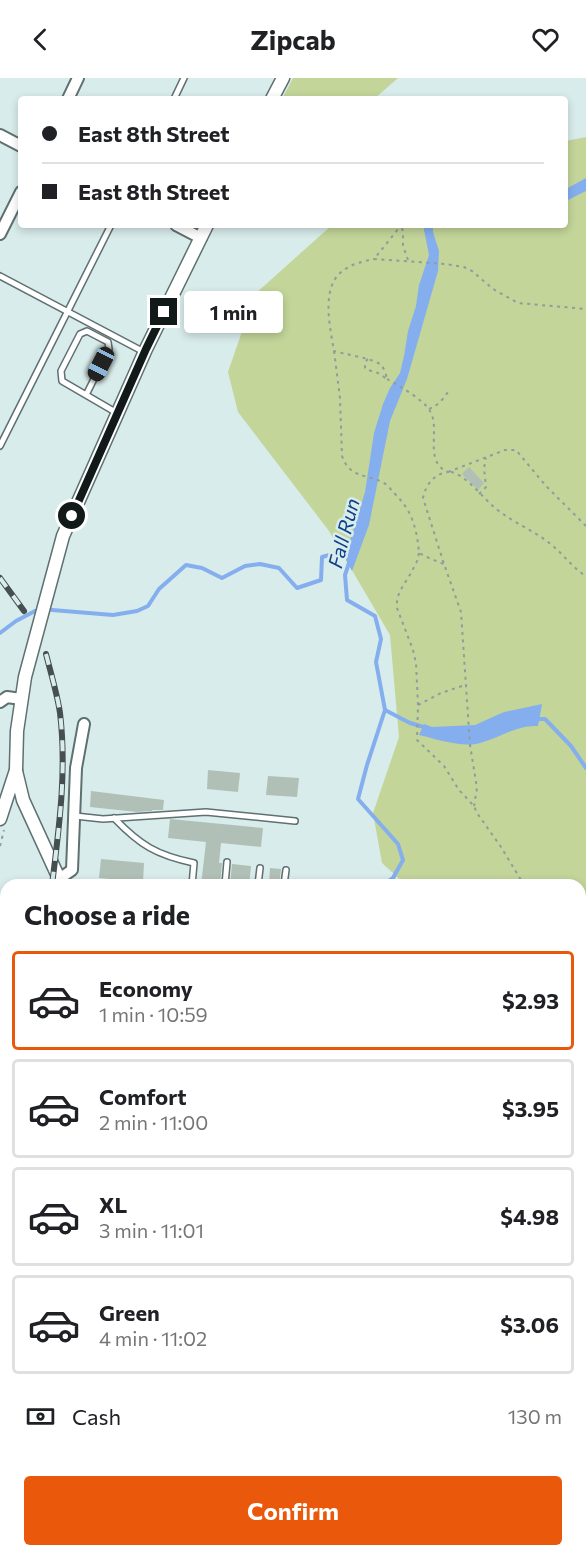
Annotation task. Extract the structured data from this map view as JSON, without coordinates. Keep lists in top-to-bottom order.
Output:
{
  "water": ["Fall Run"],
  "page": {
    "header": "Zipcab",
    "banner": ["East 8th Street", "East 8th Street"],
    "bubble": "1 min",
    "heading": "Choose a ride",
    "list": [
      {
        "name": "Economy",
        "note": "1 min · 10:59",
        "value": "$2.93"
      },
      {
        "name": "Comfort",
        "note": "2 min · 11:00",
        "value": "$3.95"
      },
      {
        "name": "XL",
        "note": "3 min · 11:01",
        "value": "$4.98"
      },
      {
        "name": "Green",
        "note": "4 min · 11:02",
        "value": "$3.06"
      }
    ],
    "pay": ["Cash", "130 m"],
    "buttons": "Confirm"
  }
}
